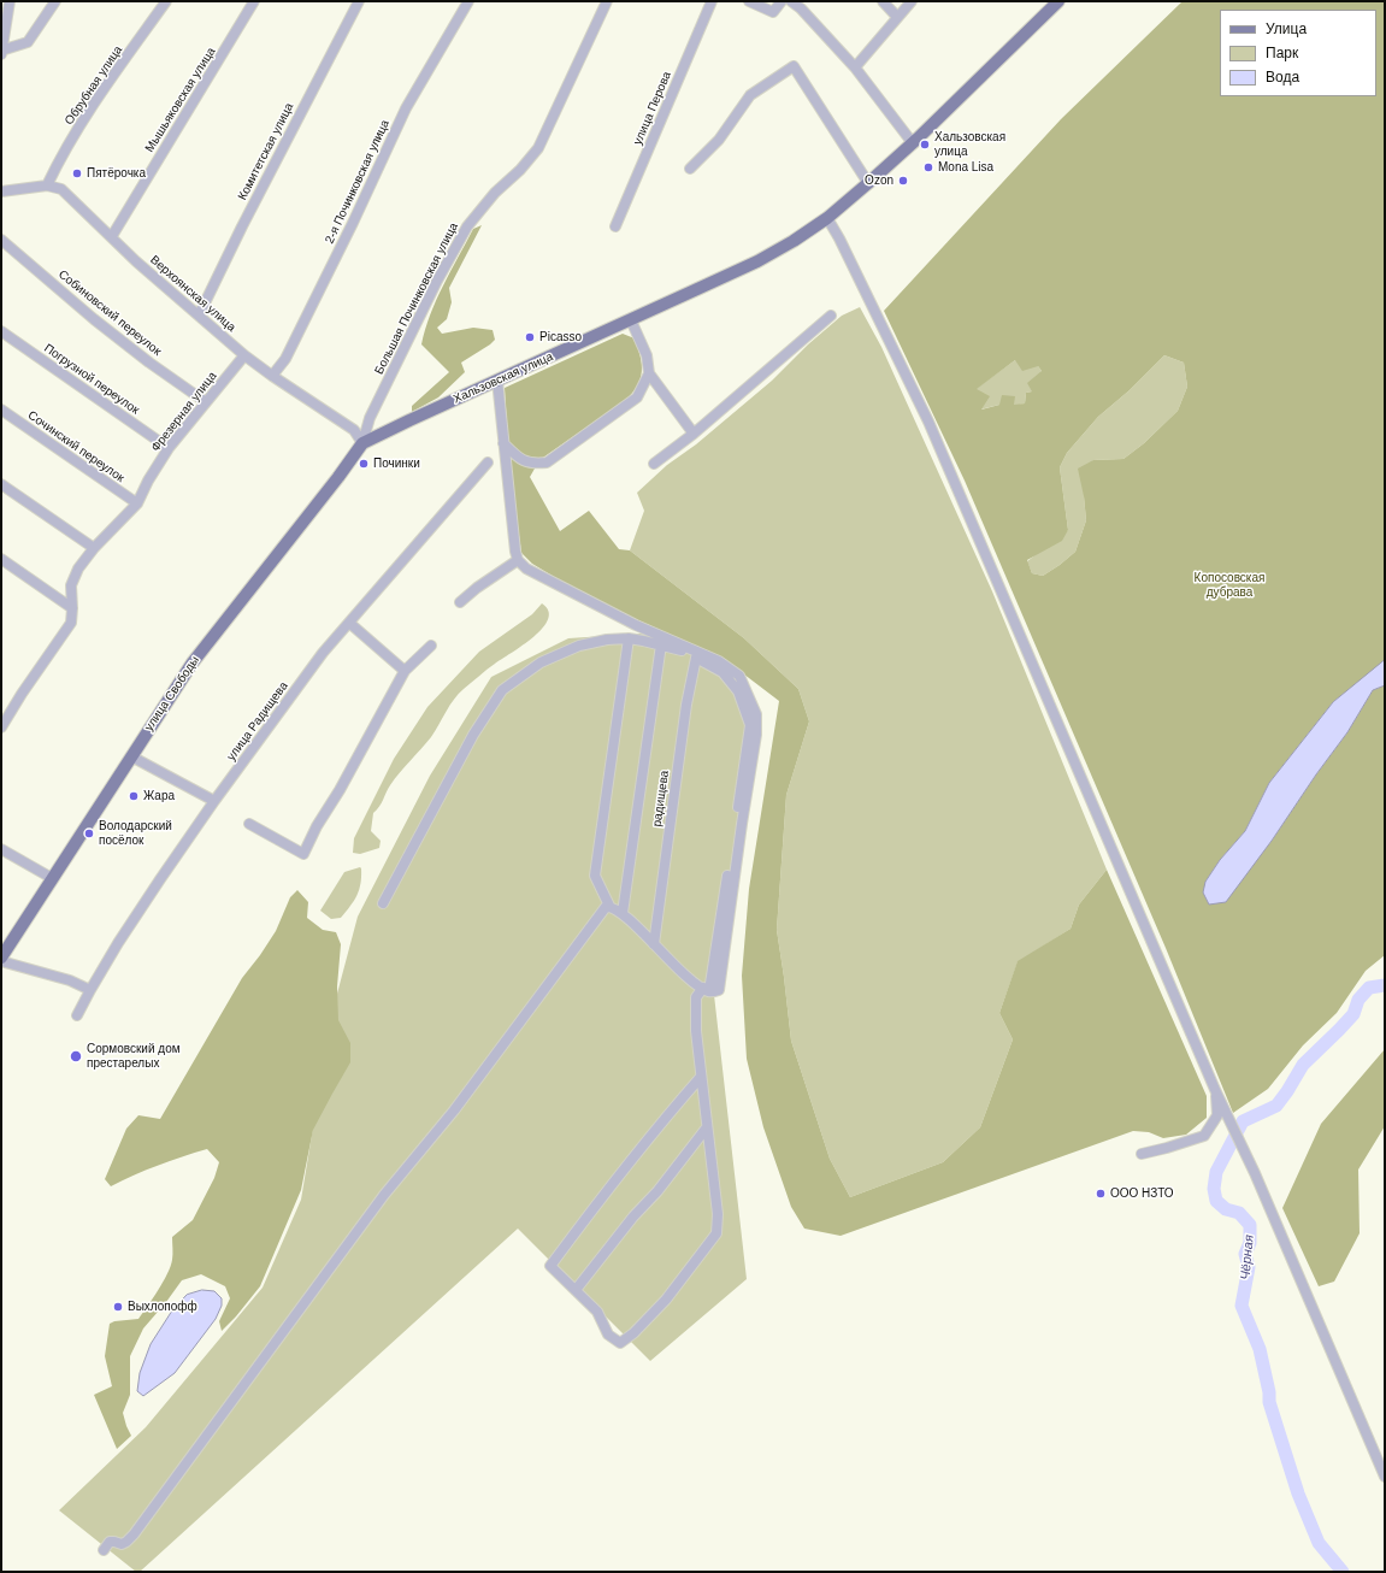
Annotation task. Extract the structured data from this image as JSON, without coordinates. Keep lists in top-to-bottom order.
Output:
{
  "streets": {
    "main road": ["Хальзовская улица", "улица Свободы"],
    "street": [
      "Обрубная улица",
      "Мышьяковская улица",
      "улица Перова",
      "Комитетская улица",
      "2-я Починковская улица",
      "Верхоянская улица",
      "Большая Починковская улица",
      "Собиновский переулок",
      "Погрузной переулок",
      "Фрезерная улица",
      "Сочинский переулок",
      "улица Радищева",
      "радищева"
    ]
  },
  "crossings": [
    ["Обрубная улица", "Верхоянская улица"],
    ["Мышьяковская улица", "Верхоянская улица"],
    ["Комитетская улица", "Верхоянская улица"],
    ["2-я Починковская улица", "Верхоянская улица"],
    ["Верхоянская улица", "Большая Починковская улица"],
    ["Верхоянская улица", "Хальзовская улица"],
    ["Верхоянская улица", "Фрезерная улица"],
    ["Верхоянская улица", "улица Свободы"],
    ["Большая Починковская улица", "Хальзовская улица"],
    ["Большая Починковская улица", "улица Свободы"],
    ["Собиновский переулок", "Фрезерная улица"],
    ["Хальзовская улица", "улица Свободы"],
    ["Погрузной переулок", "Фрезерная улица"],
    ["Фрезерная улица", "Сочинский переулок"]
  ],
  "water": ["Чёрная"],
  "parks": ["Копосовская дубрава"],
  "places": [
    "Хальзовская улица",
    "Mona Lisa",
    "Пятёрочка",
    "Ozon",
    "Picasso",
    "Починки",
    "Жара",
    "Володарский посёлок",
    "Сормовский дом престарелых",
    "ООО НЗТО",
    "Выхлопофф"
  ],
  "legend": ["Улица", "Парк", "Вода"]
}
